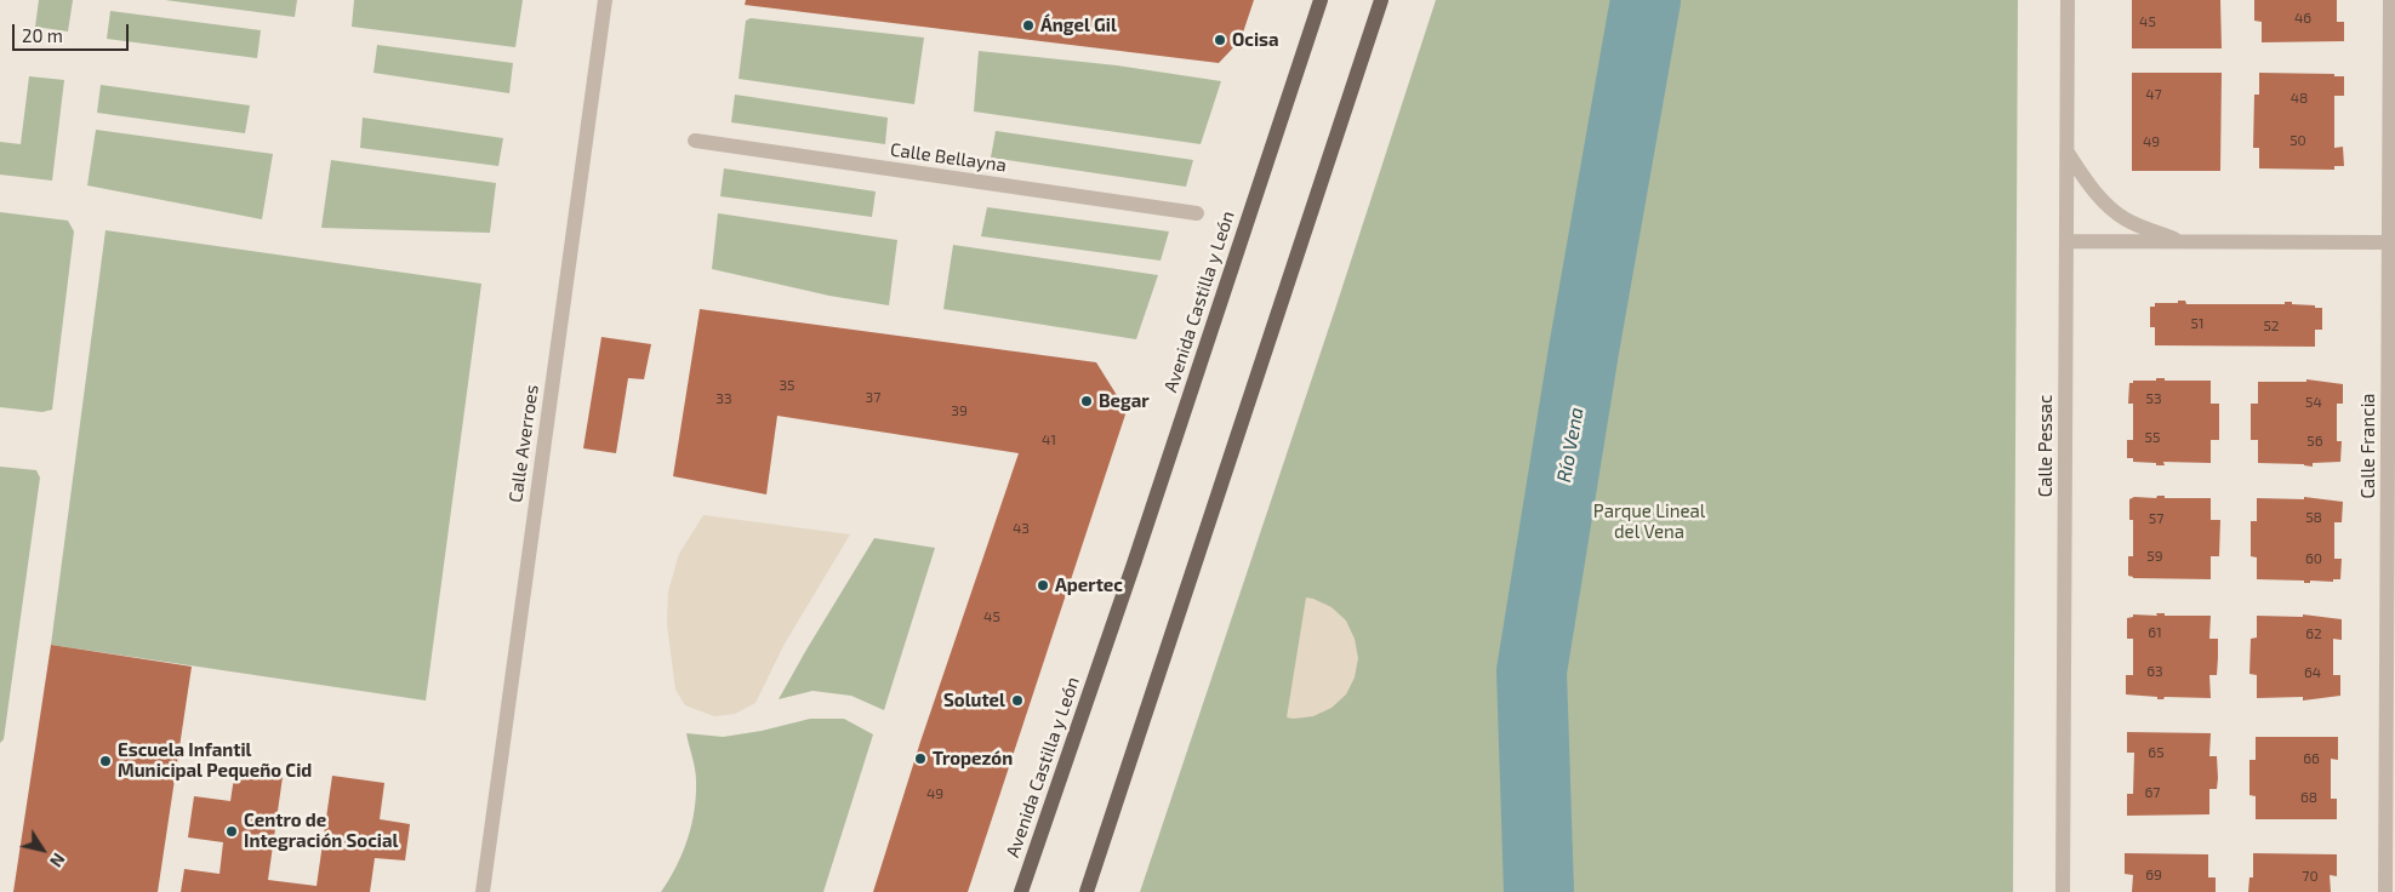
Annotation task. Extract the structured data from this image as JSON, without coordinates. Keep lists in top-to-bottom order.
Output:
{
  "streets": {
    "main road": ["Avenida Castilla y León"],
    "street": [
      "Calle Bellayna",
      "Calle Averroes",
      "Calle Pessac",
      "Calle Francia"
    ]
  },
  "water": ["Río Vena"],
  "parks": ["Parque Lineal del Vena"],
  "places": [
    "Ángel Gil",
    "Ocisa",
    "Begar",
    "Apertec",
    "Solutel",
    "Tropezón",
    "Escuela Infantil Municipal Pequeño Cid",
    "Centro de Integración Social"
  ],
  "house_numbers": [
    "46",
    "45",
    "47",
    "48",
    "50",
    "49",
    "51",
    "52",
    "35",
    "37",
    "33",
    "53",
    "54",
    "39",
    "55",
    "41",
    "56",
    "58",
    "57",
    "43",
    "59",
    "60",
    "45",
    "61",
    "62",
    "63",
    "64",
    "65",
    "66",
    "67",
    "49",
    "68",
    "69",
    "70"
  ],
  "scale_bar": "20 m",
  "north": "bottom right"
}
